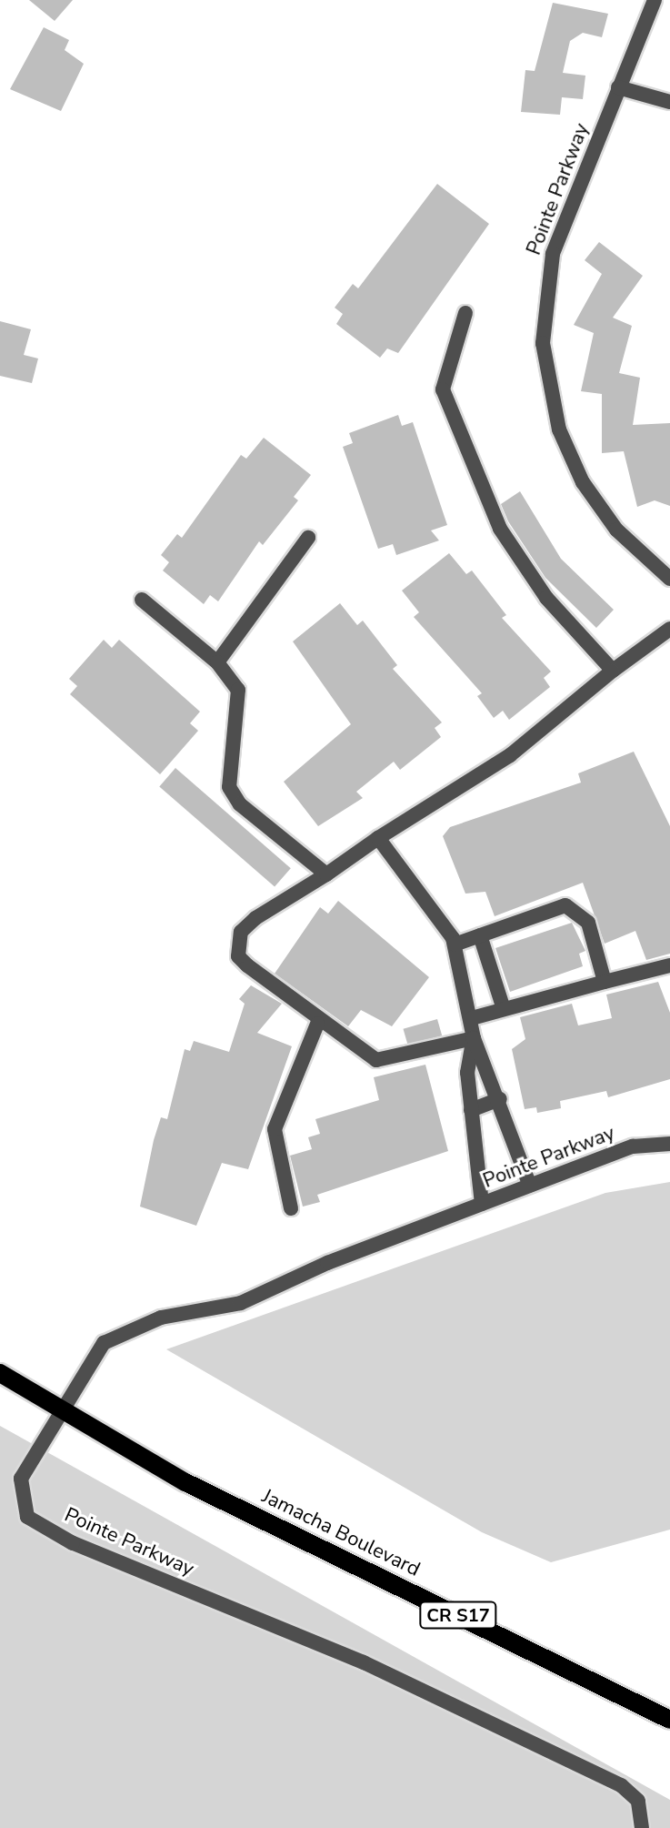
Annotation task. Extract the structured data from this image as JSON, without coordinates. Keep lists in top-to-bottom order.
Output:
{
  "streets": {
    "main road": ["Jamacha Boulevard", "CR S17"],
    "street": ["Pointe Parkway"]
  },
  "crossings": [
    ["Pointe Parkway", "Jamacha Boulevard"]
  ]
}
